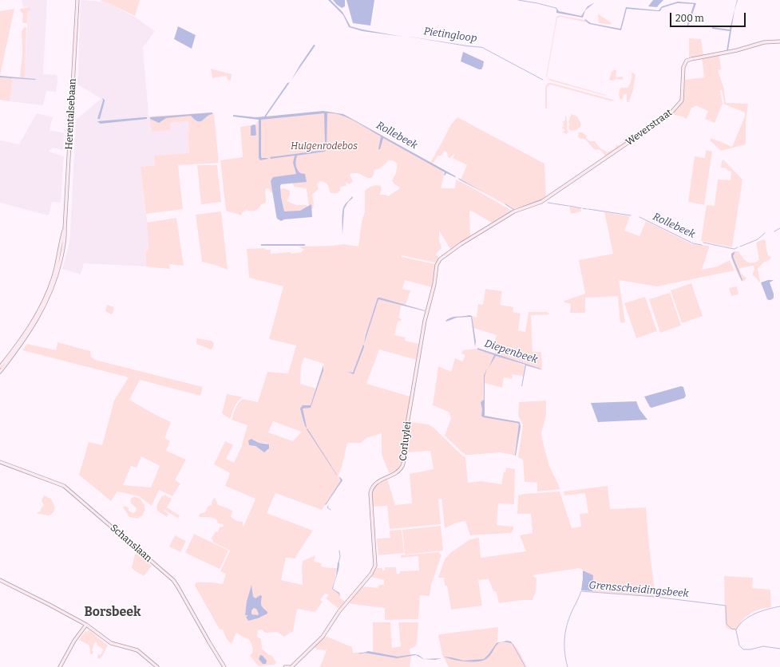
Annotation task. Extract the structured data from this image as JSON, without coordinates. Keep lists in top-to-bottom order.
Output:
{
  "streets": {
    "street": [
      "Herentalsebaan",
      "Weverstraat",
      "Corluylei",
      "Schanslaan"
    ]
  },
  "crossings": [
    ["Weverstraat", "Corluylei"]
  ],
  "districts": ["Borsbeek"],
  "water": [
    "Pietingloop",
    "Rollebeek",
    "Diepenbeek",
    "Grensscheidingsbeek"
  ],
  "parks": ["Hulgenrodebos"],
  "scale_bar": "200 m"
}
